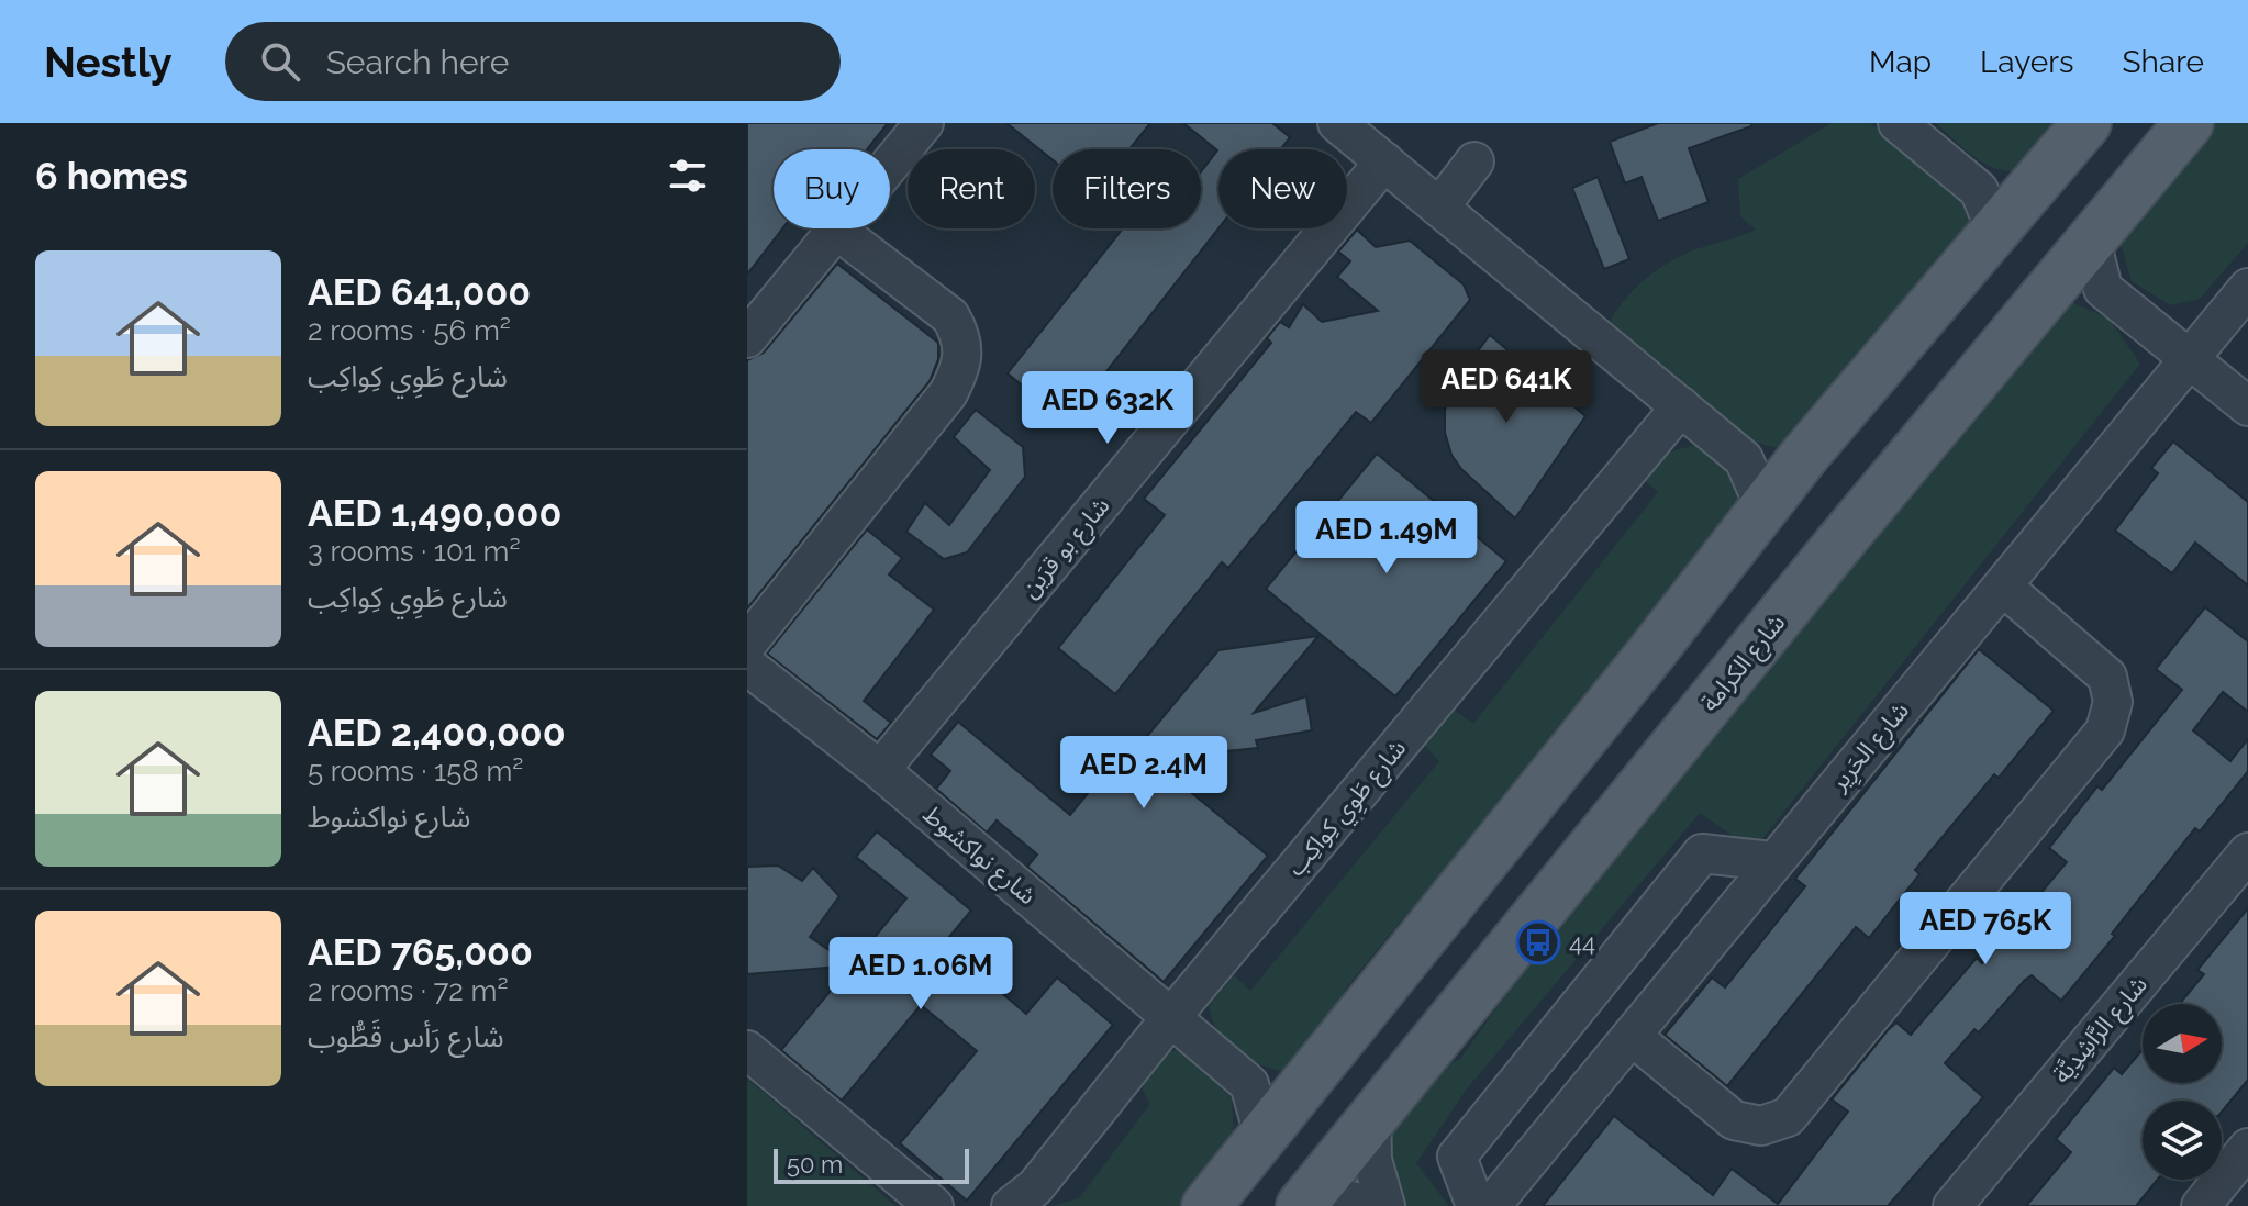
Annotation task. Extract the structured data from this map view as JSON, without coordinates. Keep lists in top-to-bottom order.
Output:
{
  "streets": {
    "main road": ["شارع الكرامة"],
    "street": [
      "شارع بو قرَين",
      "شارع الحَرِير",
      "شارع طَوِي كِواكِب",
      "شارع نواكشوط",
      "شارع الرَّاشِدِيَّة"
    ]
  },
  "crossings": [
    ["شارع بو قرَين", "شارع نواكشوط"],
    ["شارع طَوِي كِواكِب", "شارع نواكشوط"]
  ],
  "places": {
    "bus stop": ["44"]
  },
  "scale_bar": "50 m",
  "north": "right",
  "page": {
    "header": "Nestly",
    "search": "Search here",
    "nav": ["Map", "Layers", "Share"],
    "heading": "6 homes",
    "chip": [
      "Buy",
      "Rent",
      "Filters",
      "New"
    ],
    "list": [
      {
        "name": "AED 641,000",
        "note": "2 rooms · 56 m² · شارع طَوِي كِواكِب"
      },
      {
        "name": "AED 1,490,000",
        "note": "3 rooms · 101 m² · شارع طَوِي كِواكِب"
      },
      {
        "name": "AED 2,400,000",
        "note": "5 rooms · 158 m² · شارع نواكشوط"
      },
      {
        "name": "AED 765,000",
        "note": "2 rooms · 72 m² · شارع رَأس قَطُّوب"
      }
    ],
    "price": [
      "AED 641K",
      "AED 632K",
      "AED 1.49M",
      "AED 2.4M",
      "AED 765K",
      "AED 1.06M"
    ],
    "scale": "50 m"
  }
}
